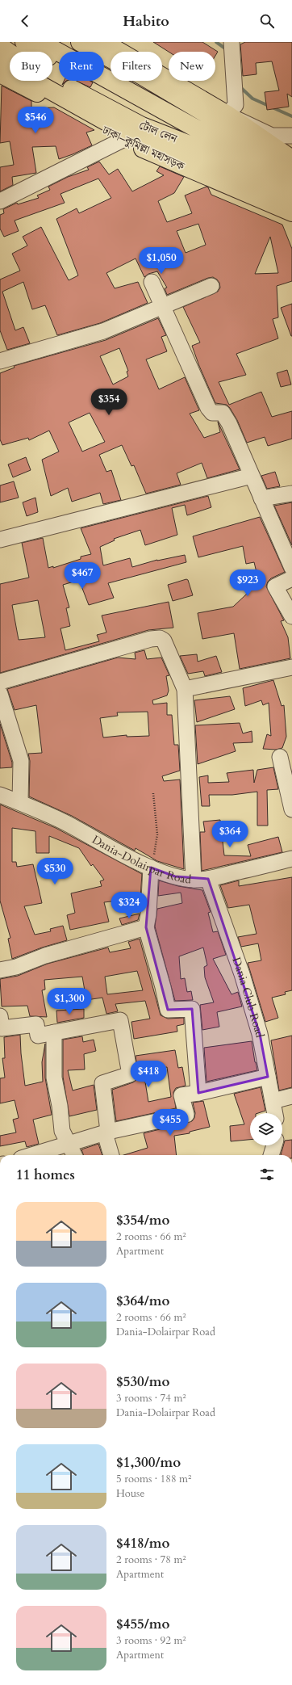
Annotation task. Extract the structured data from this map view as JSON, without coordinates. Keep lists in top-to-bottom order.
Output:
{
  "streets": {
    "main road": ["টোল লেন", "ঢাকা–কুমিল্লা মহাসড়ক"],
    "street": ["Dania-Dolairpar Road", "Dania Club Road"]
  },
  "crossings": [
    ["Dania-Dolairpar Road", "Dania Club Road"]
  ],
  "page": {
    "header": "Habito",
    "chip": [
      "Buy",
      "Rent",
      "Filters",
      "New"
    ],
    "price": [
      "$546",
      "$1,050",
      "$354",
      "$467",
      "$923",
      "$364",
      "$530",
      "$324",
      "$1,300",
      "$418",
      "$455"
    ],
    "heading": "11 homes",
    "list": [
      {
        "name": "$354/mo",
        "note": "2 rooms · 66 m² · Apartment"
      },
      {
        "name": "$364/mo",
        "note": "2 rooms · 66 m² · Dania-Dolairpar Road"
      },
      {
        "name": "$530/mo",
        "note": "3 rooms · 74 m² · Dania-Dolairpar Road"
      },
      {
        "name": "$1,300/mo",
        "note": "5 rooms · 188 m² · House"
      },
      {
        "name": "$418/mo",
        "note": "2 rooms · 78 m² · Apartment"
      },
      {
        "name": "$455/mo",
        "note": "3 rooms · 92 m² · Apartment"
      }
    ]
  }
}
